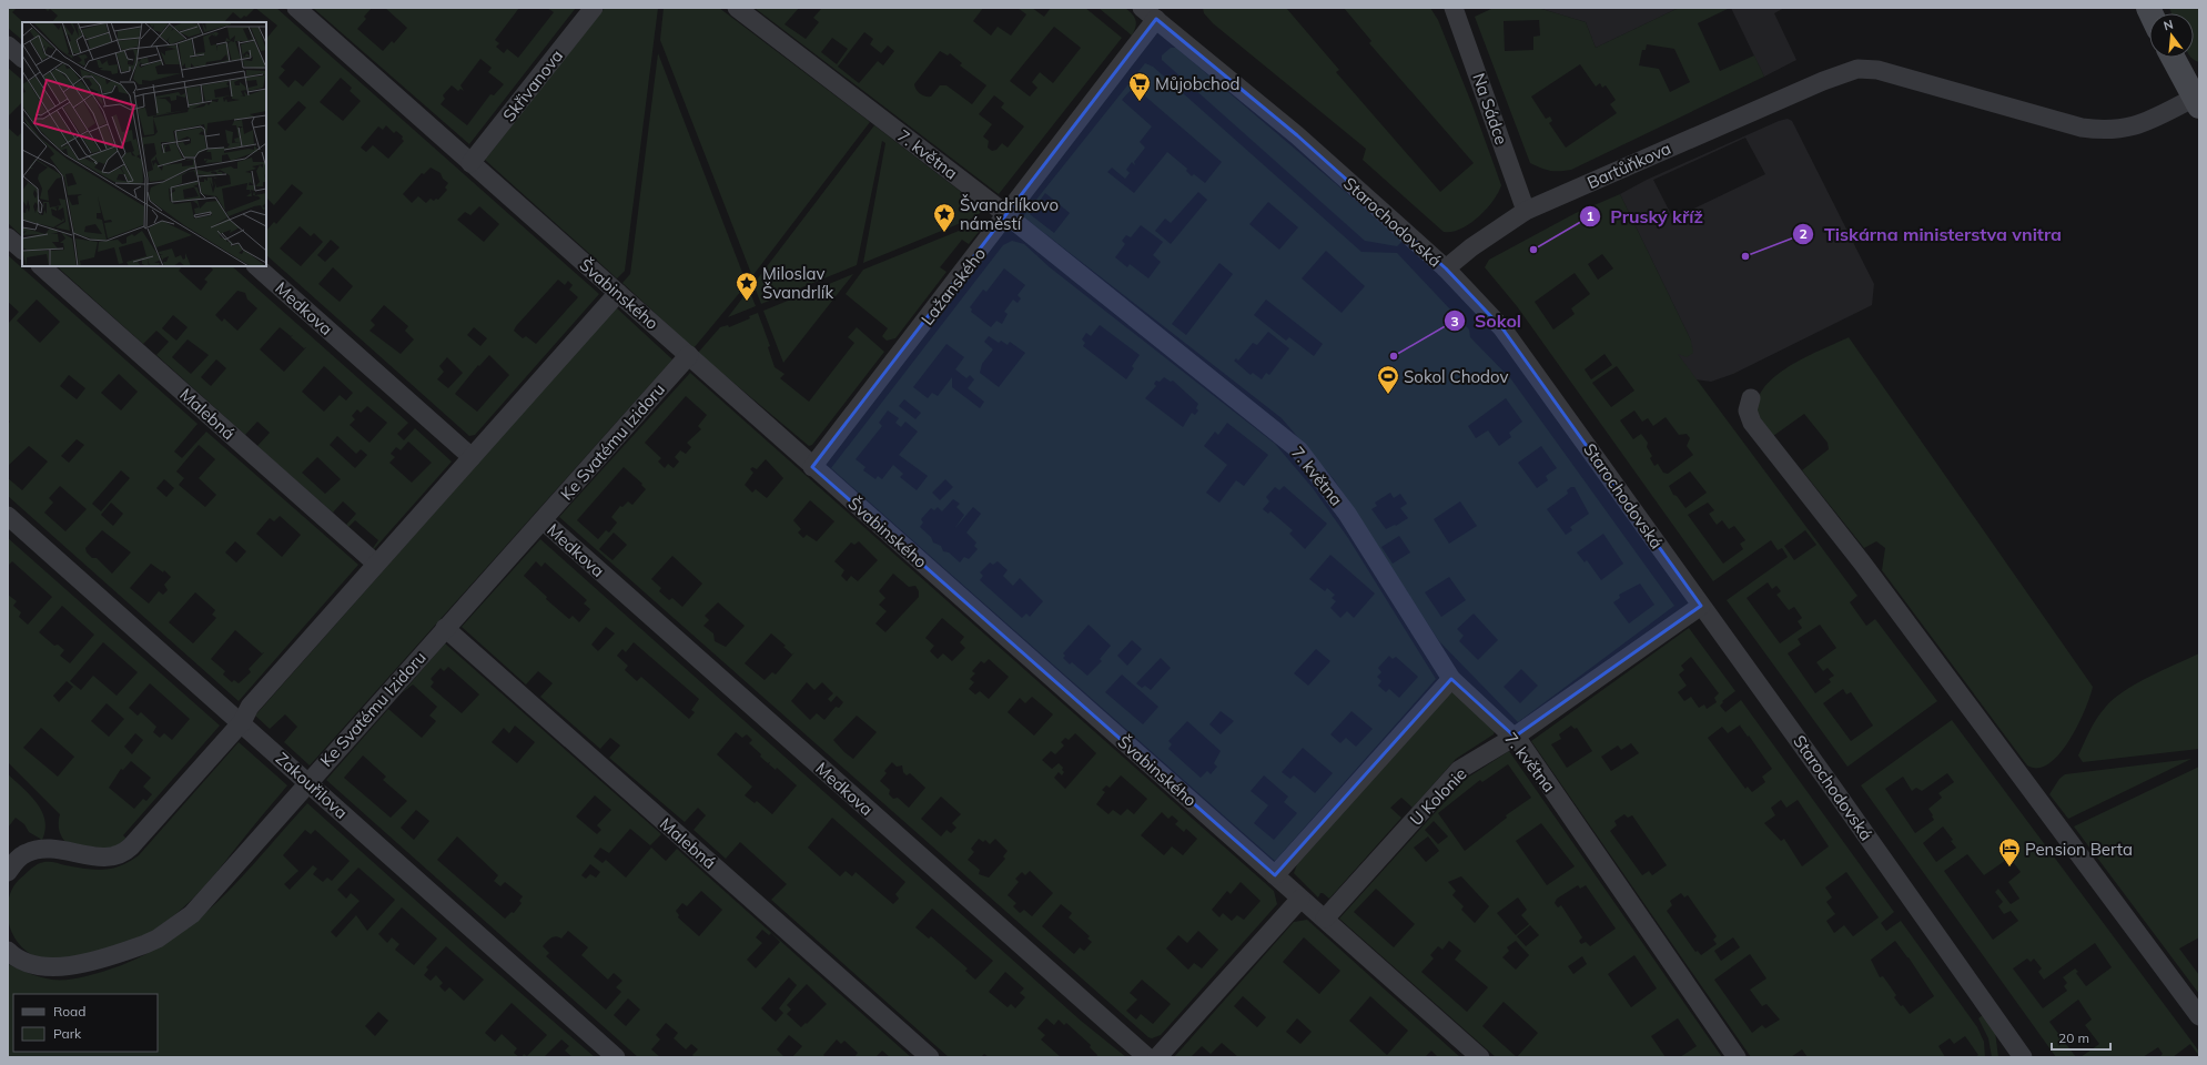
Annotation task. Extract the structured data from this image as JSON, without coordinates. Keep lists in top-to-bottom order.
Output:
{
  "streets": {
    "street": [
      "Skřivanova",
      "Na Sádce",
      "7. května",
      "Bartůňkova",
      "Starochodovská",
      "Lažanského",
      "Švabinského",
      "Medkova",
      "Malebná",
      "Ke Svatému Izidoru",
      "Zakouřilova",
      "U Kolonie"
    ]
  },
  "crossings": [
    ["Skřivanova", "Švabinského"],
    ["Na Sádce", "Bartůňkova"],
    ["7. května", "Lažanského"],
    ["7. května", "U Kolonie"],
    ["Bartůňkova", "Starochodovská"],
    ["Starochodovská", "Lažanského"],
    ["Starochodovská", "U Kolonie"],
    ["Lažanského", "Švabinského"],
    ["Švabinského", "Ke Svatému Izidoru"],
    ["Švabinského", "U Kolonie"],
    ["Medkova", "Ke Svatému Izidoru"],
    ["Malebná", "Ke Svatému Izidoru"],
    ["Ke Svatému Izidoru", "Zakouřilova"]
  ],
  "places": {
    "supermarket": ["Můjobchod"],
    "place": ["Švandrlíkovo náměstí", "Miloslav Švandrlík"],
    "other": ["Pruský kříž", "Tiskárna ministerstva vnitra", "Sokol"],
    "sports": ["Sokol Chodov"],
    "hotel": ["Pension Berta"]
  },
  "legend": ["Road", "Park"],
  "scale_bar": "20 m",
  "north": "top"
}
